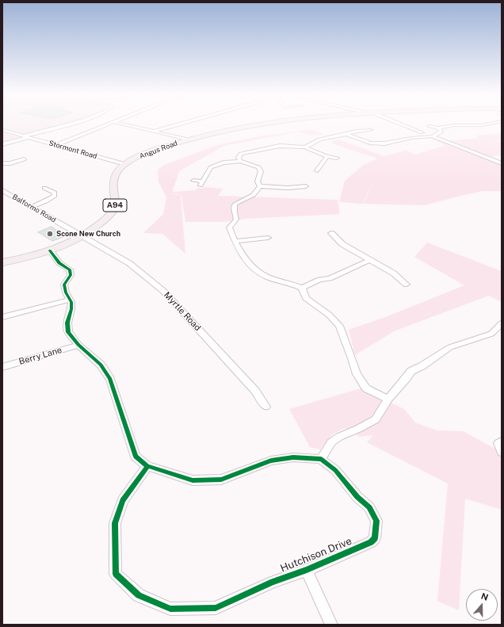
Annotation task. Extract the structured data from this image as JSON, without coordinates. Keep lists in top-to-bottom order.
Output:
{
  "streets": {
    "main road": ["Angus Road", "A94"],
    "street": [
      "Stormont Road",
      "Balformo Road",
      "Myrtle Road",
      "Berry Lane",
      "Hutchison Drive"
    ]
  },
  "crossings": [
    ["Stormont Road", "Angus Road"],
    ["Angus Road", "A94"],
    ["Angus Road", "Balformo Road"],
    ["Angus Road", "Myrtle Road"],
    ["A94", "Balformo Road"],
    ["A94", "Myrtle Road"],
    ["Balformo Road", "Myrtle Road"]
  ],
  "places": ["Scone New Church"],
  "north": "top"
}
